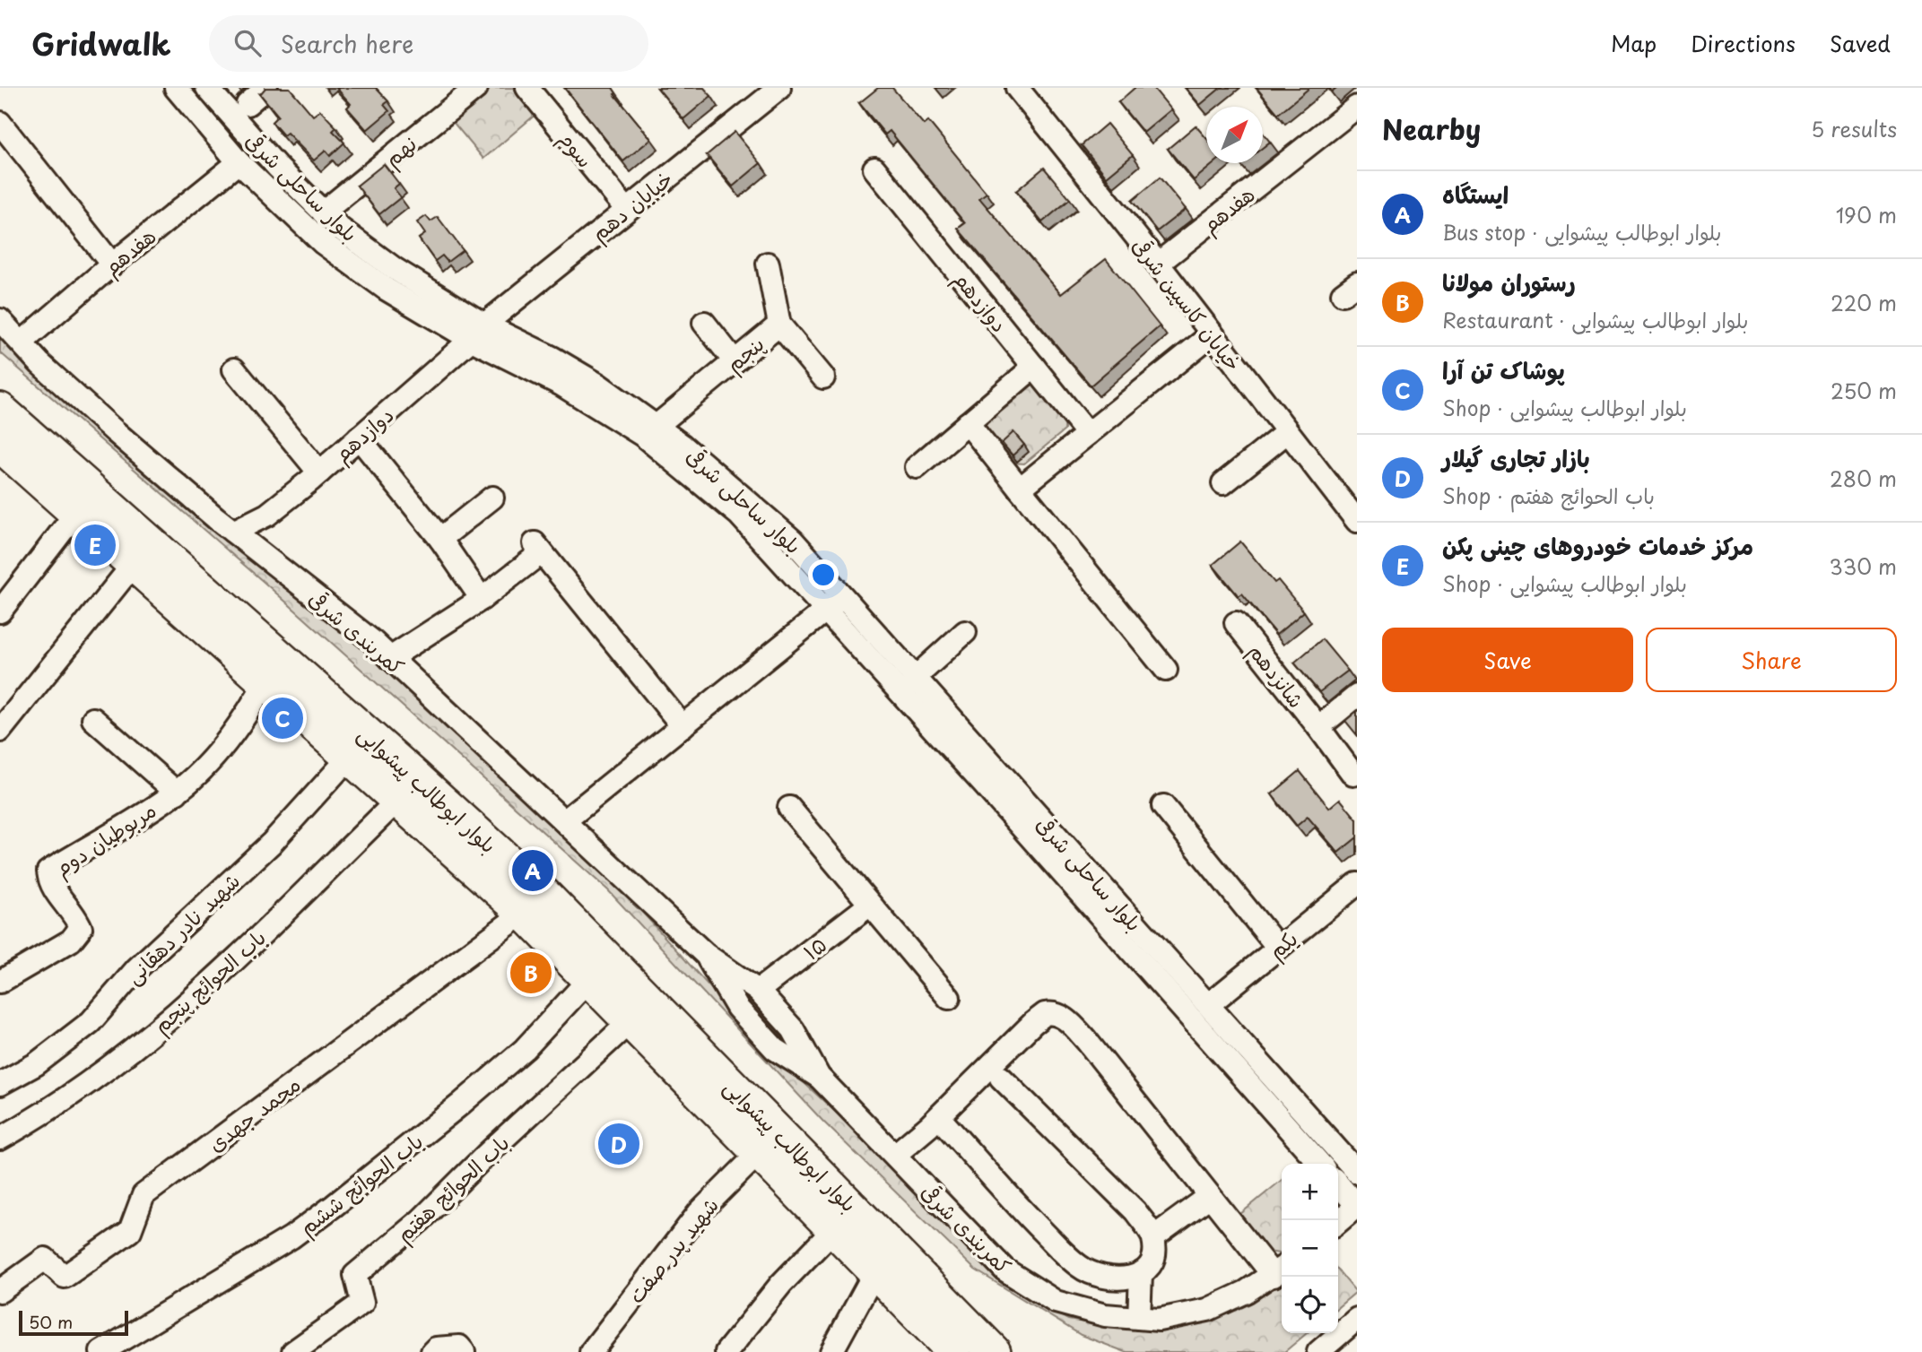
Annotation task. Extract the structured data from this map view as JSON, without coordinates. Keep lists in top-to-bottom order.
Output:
{
  "streets": {
    "highway": ["بلوار ابوطالب پیشوایی"],
    "street": [
      "سوم",
      "نهم",
      "بلوار ساحلی شرقی",
      "خیابان دهم",
      "هفدهم",
      "دوازدهم",
      "خیابان کاسپین شرقی",
      "پنجم",
      "کمربندی شرقی",
      "شانزدهم",
      "مربوطیان دوم",
      "شهید نادر دهقانی",
      "یکم",
      "۱۵",
      "باب الحوائج پنجم",
      "محمد جهدی",
      "باب الحوائج ششم",
      "باب الحوائج هفتم",
      "شهید پدر صفت"
    ]
  },
  "crossings": [
    ["سوم", "خیابان دهم"],
    ["نهم", "بلوار ساحلی شرقی"],
    ["بلوار ساحلی شرقی", "خیابان دهم"],
    ["بلوار ساحلی شرقی", "هفدهم"],
    ["بلوار ساحلی شرقی", "دوازدهم"],
    ["بلوار ساحلی شرقی", "پنجم"],
    ["بلوار ساحلی شرقی", "یکم"],
    ["خیابان دهم", "دوازدهم"],
    ["هفدهم", "خیابان کاسپین شرقی"],
    ["هفدهم", "کمربندی شرقی"],
    ["دوازدهم", "کمربندی شرقی"],
    ["کمربندی شرقی", "۱۵"],
    ["بلوار ابوطالب پیشوایی", "مربوطیان دوم"],
    ["بلوار ابوطالب پیشوایی", "شهید نادر دهقانی"],
    ["بلوار ابوطالب پیشوایی", "باب الحوائج پنجم"],
    ["بلوار ابوطالب پیشوایی", "محمد جهدی"],
    ["بلوار ابوطالب پیشوایی", "باب الحوائج ششم"],
    ["بلوار ابوطالب پیشوایی", "باب الحوائج هفتم"],
    ["بلوار ابوطالب پیشوایی", "شهید پدر صفت"]
  ],
  "scale_bar": "50 m",
  "north": "top right",
  "page": {
    "header": "Gridwalk",
    "search": "Search here",
    "nav": ["Map", "Directions", "Saved"],
    "heading": ["Nearby", "5 results"],
    "list": [
      {
        "mark": "A",
        "name": "ایستگاه",
        "note": "Bus stop · بلوار ابوطالب پیشوایی",
        "value": "190 m"
      },
      {
        "mark": "B",
        "name": "رستوران مولانا",
        "note": "Restaurant · بلوار ابوطالب پیشوایی",
        "value": "220 m"
      },
      {
        "mark": "C",
        "name": "پوشاک تن آرا",
        "note": "Shop · بلوار ابوطالب پیشوایی",
        "value": "250 m"
      },
      {
        "mark": "D",
        "name": "بازار تجاری گیلار",
        "note": "Shop · باب الحوائج هفتم",
        "value": "280 m"
      },
      {
        "mark": "E",
        "name": "مرکز خدمات خودروهای چینی پکن",
        "note": "Shop · بلوار ابوطالب پیشوایی",
        "value": "330 m"
      }
    ],
    "pins": [
      "E",
      "C",
      "A",
      "B",
      "D"
    ],
    "buttons": ["Save", "Share"],
    "map_buttons": ["+", "−"],
    "scale": "50 m"
  }
}
